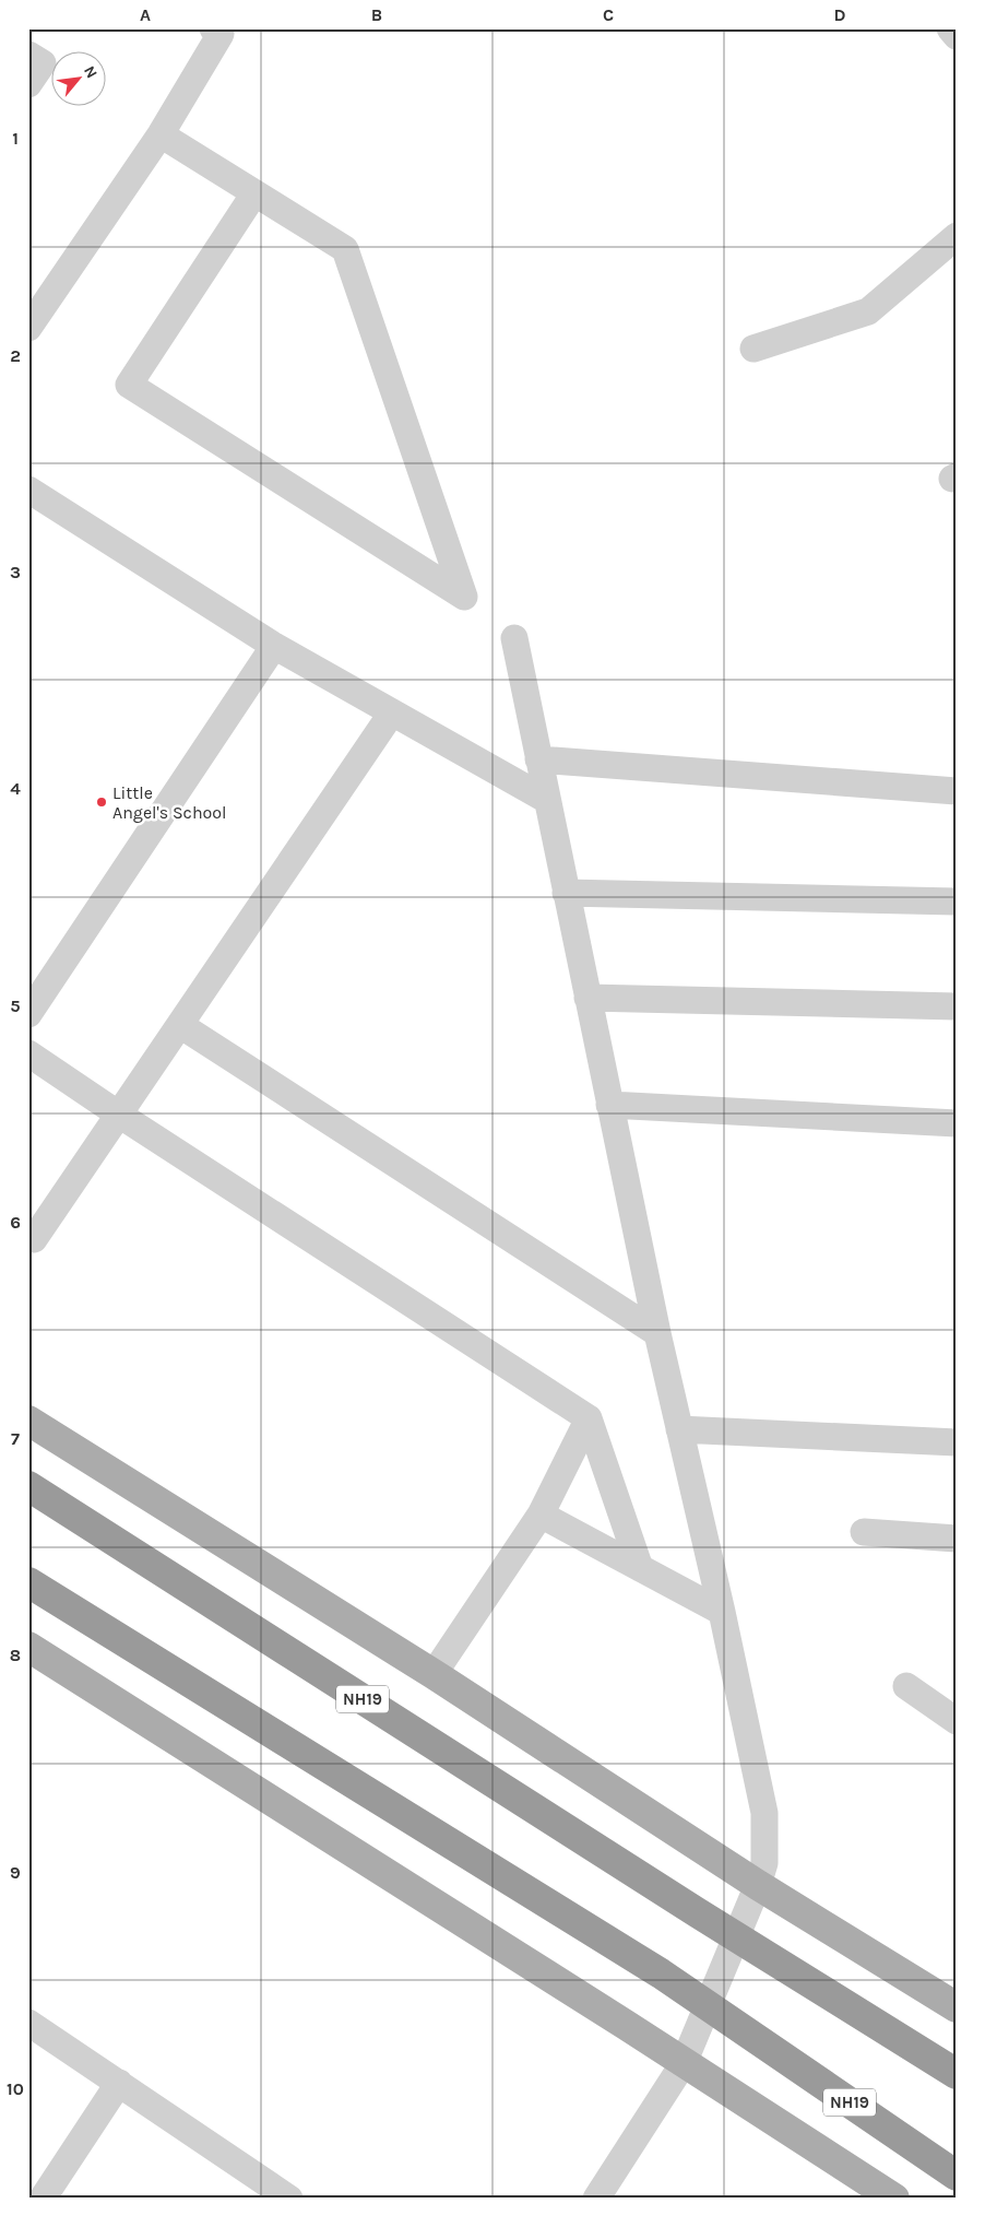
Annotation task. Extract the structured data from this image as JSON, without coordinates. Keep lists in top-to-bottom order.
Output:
{
  "streets": {
    "highway": ["NH19"]
  },
  "places": ["Little Angel's School"],
  "north": "top right",
  "grid": {
    "columns": [
      "A",
      "B",
      "C",
      "D"
    ],
    "rows": [
      "1",
      "2",
      "3",
      "4",
      "5",
      "6",
      "7",
      "8",
      "9",
      "10"
    ]
  }
}
